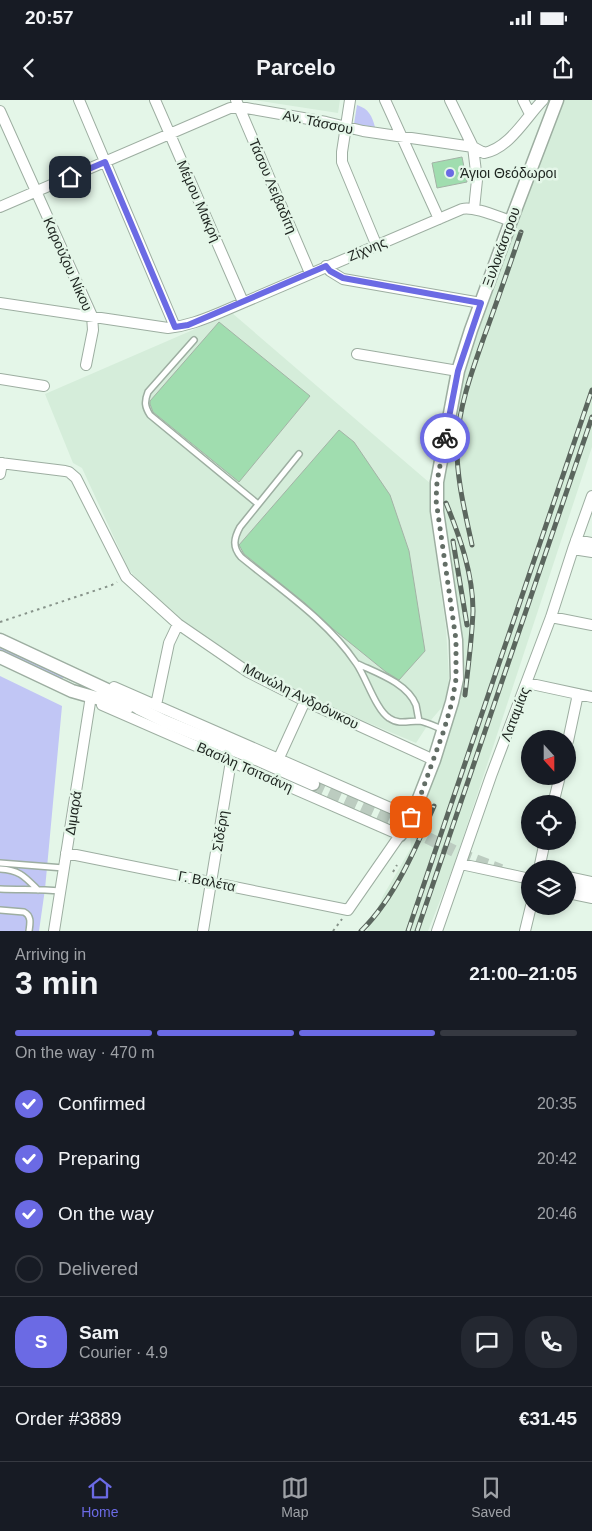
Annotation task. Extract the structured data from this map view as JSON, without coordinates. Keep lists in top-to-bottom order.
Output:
{
  "streets": {
    "street": [
      "Αν. Τάσσου",
      "Τάσου Λειβαδίτη",
      "Μέμου Μακρή",
      "Ξυλοκάστρου",
      "Ζίχνης",
      "Καρούζου Νίκου",
      "Μανώλη Ανδρόνικου",
      "Λαταμίας",
      "Βασίλη Τσιτσάνη",
      "Διμαρά",
      "Σιδέρη",
      "Γ. Βαλέτα"
    ]
  },
  "crossings": [
    ["Αν. Τάσσου", "Τάσου Λειβαδίτη"],
    ["Αν. Τάσσου", "Μέμου Μακρή"],
    ["Αν. Τάσσου", "Καρούζου Νίκου"],
    ["Τάσου Λειβαδίτη", "Ζίχνης"],
    ["Μέμου Μακρή", "Ζίχνης"],
    ["Ξυλοκάστρου", "Μανώλη Ανδρόνικου"],
    ["Ξυλοκάστρου", "Βασίλη Τσιτσάνη"],
    ["Ξυλοκάστρου", "Γ. Βαλέτα"],
    ["Βασίλη Τσιτσάνη", "Διμαρά"],
    ["Βασίλη Τσιτσάνη", "Σιδέρη"],
    ["Διμαρά", "Γ. Βαλέτα"],
    ["Σιδέρη", "Γ. Βαλέτα"]
  ],
  "places": ["Άγιοι Θεόδωροι"],
  "north": "bottom",
  "page": {
    "status": "20:57",
    "header": "Parcelo",
    "heading": ["3 min", "Arriving in", "21:00–21:05"],
    "panel": [
      "Sam",
      "Courier · 4.9",
      "Order #3889",
      "€31.45"
    ],
    "bar": "On the way · 470 m",
    "list": [
      ["Confirmed", "20:35"],
      ["Preparing", "20:42"],
      ["On the way", "20:46"],
      "Delivered"
    ],
    "round": "S",
    "tabs": ["Home", "Map", "Saved"]
  }
}
